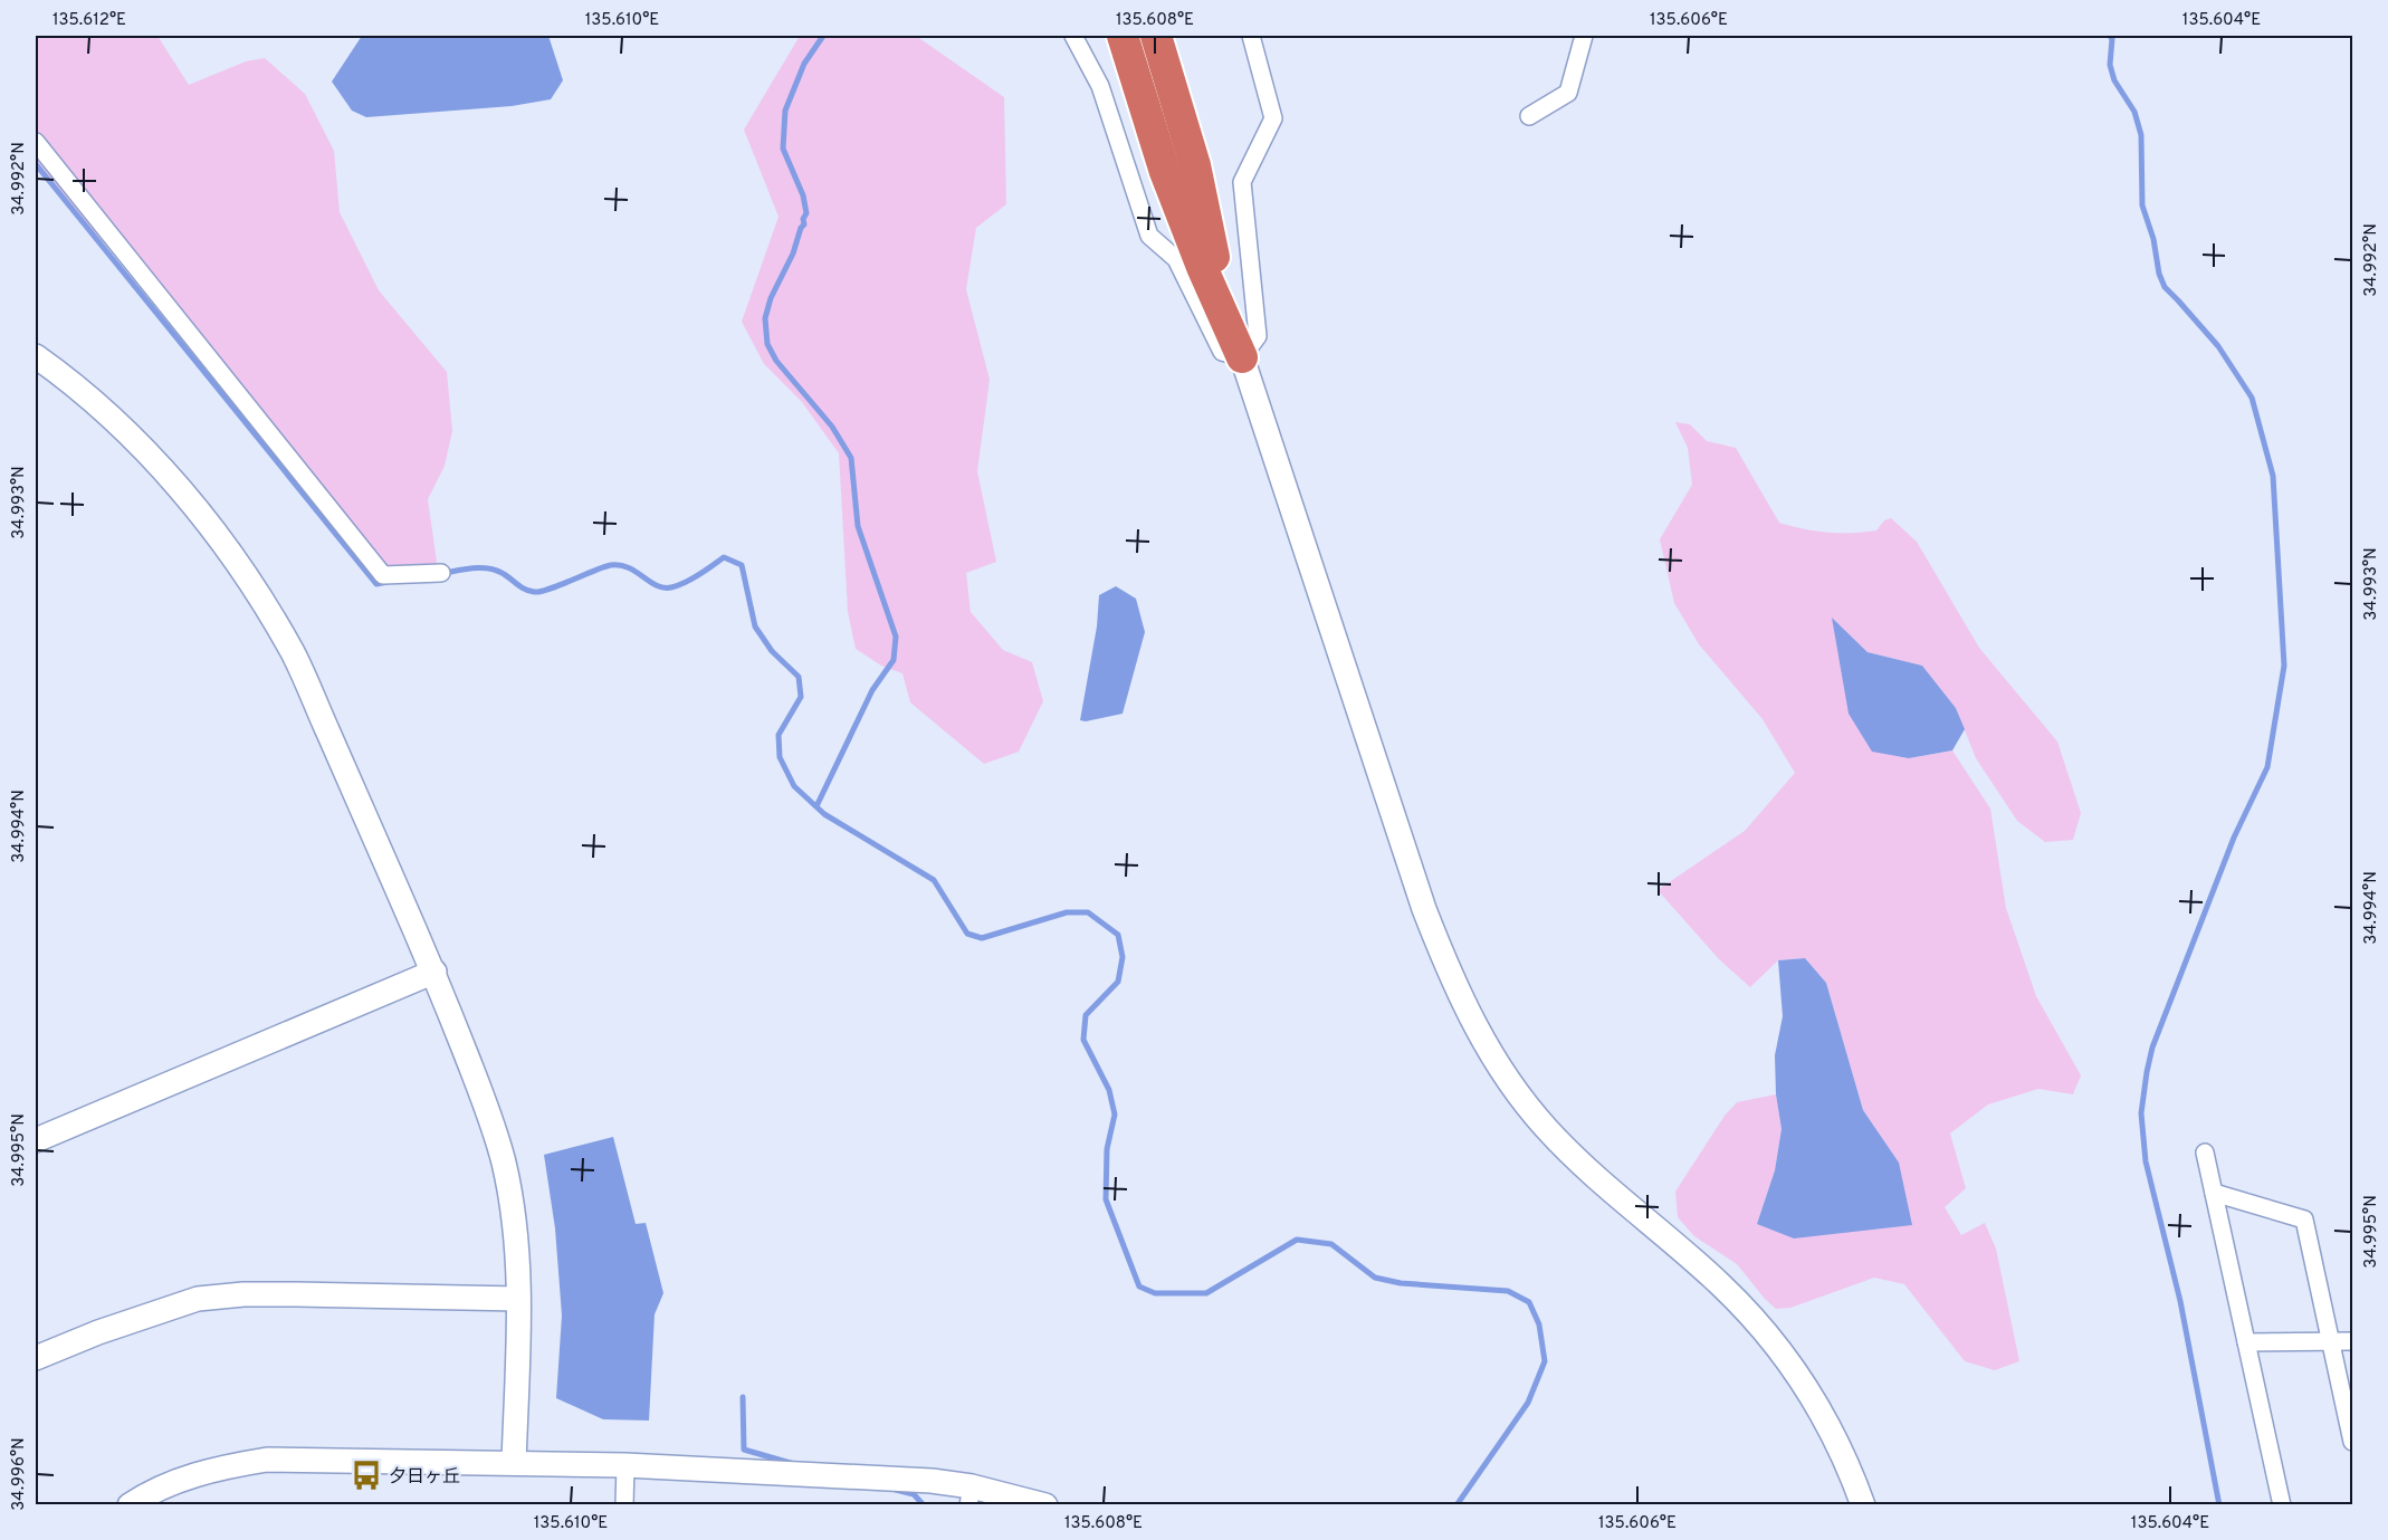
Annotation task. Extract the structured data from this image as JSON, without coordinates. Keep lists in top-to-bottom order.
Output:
{
  "places": {
    "bus stop": ["夕日ヶ丘"]
  },
  "coordinates": [
    "135.612°E",
    "135.610°E",
    "135.608°E",
    "135.606°E",
    "135.604°E",
    "34.992°N",
    "34.993°N",
    "34.994°N",
    "34.995°N",
    "34.996°N"
  ]
}
